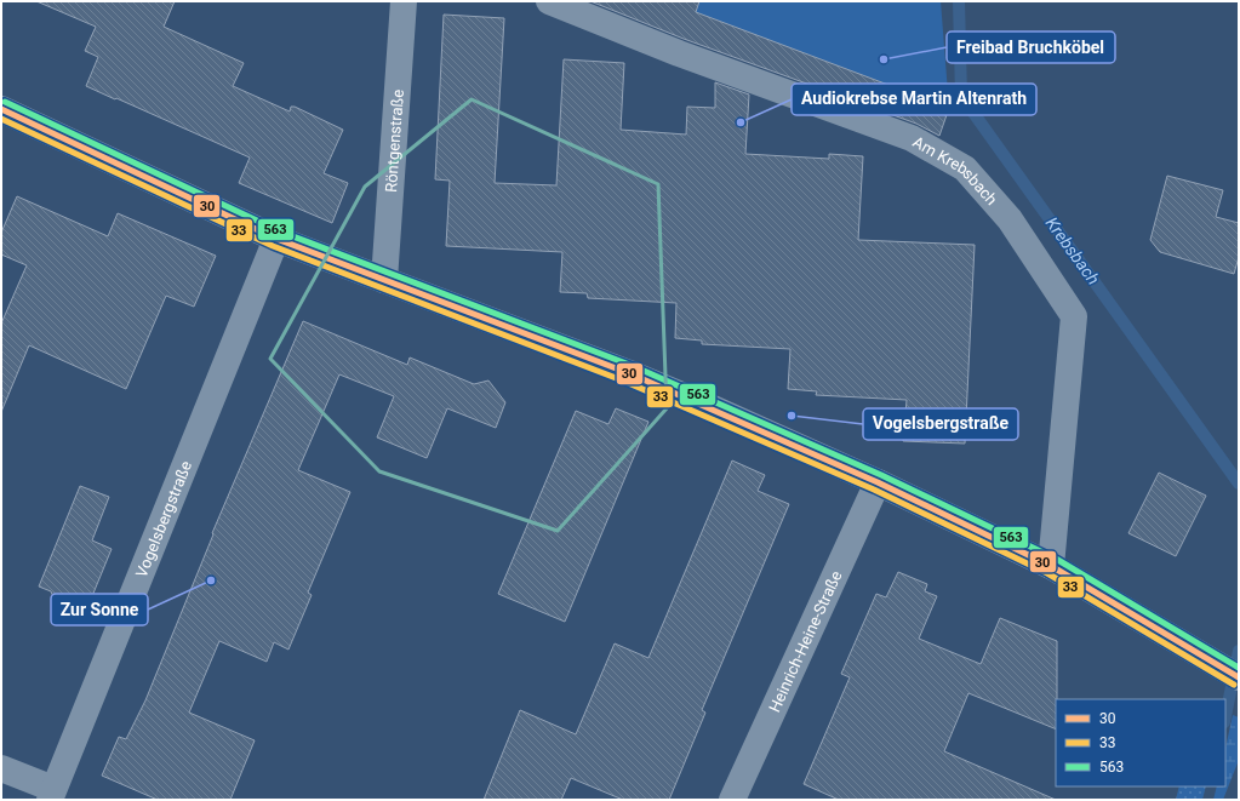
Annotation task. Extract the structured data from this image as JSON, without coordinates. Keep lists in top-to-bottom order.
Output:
{
  "streets": {
    "street": [
      "Röntgenstraße",
      "Am Krebsbach",
      "Vogelsbergstraße",
      "Heinrich-Heine-Straße"
    ]
  },
  "water": ["Krebsbach"],
  "places": [
    "Freibad Bruchköbel",
    "Audiokrebse Martin Altenrath",
    "Vogelsbergstraße",
    "Zur Sonne"
  ],
  "lines": ["transit line 563", "transit line 30", "transit line 33"],
  "legend": ["30", "33", "563"]
}
